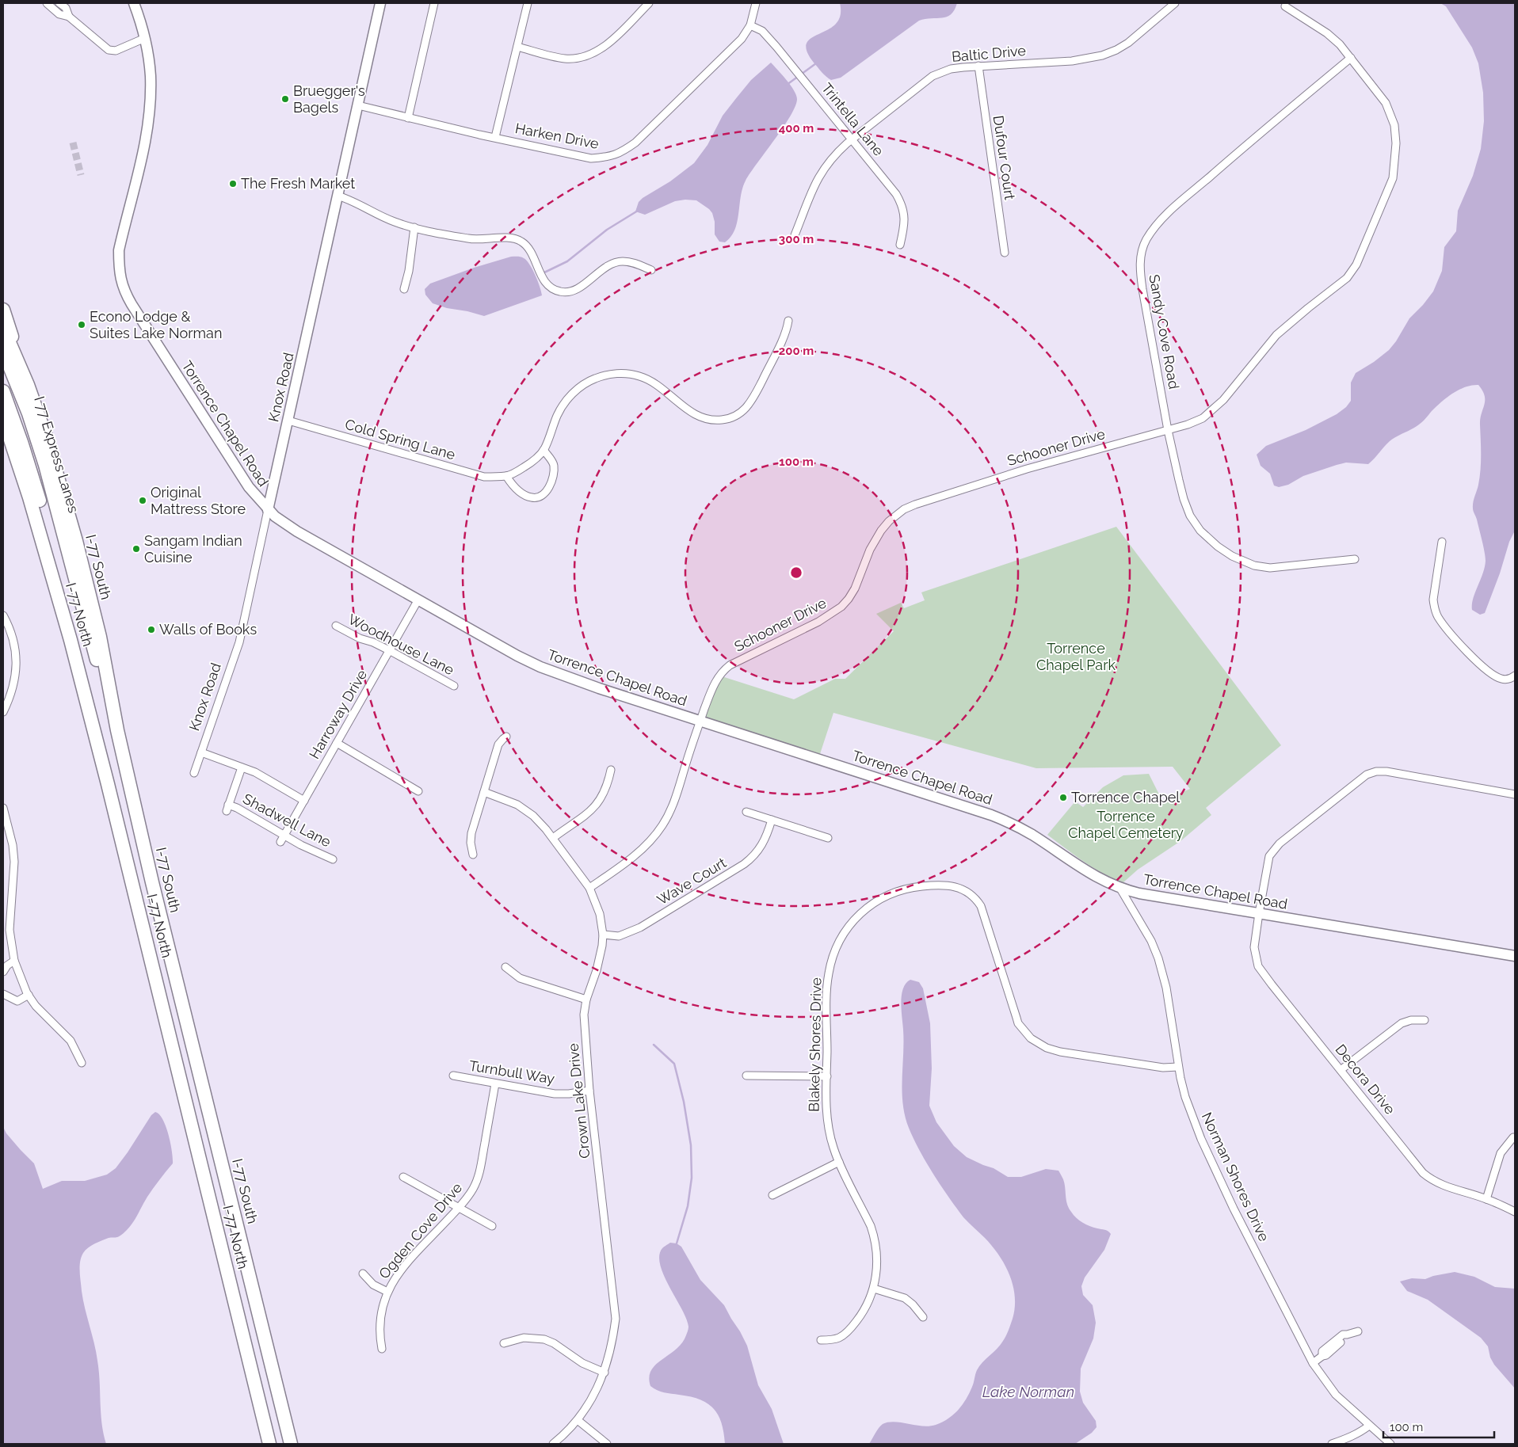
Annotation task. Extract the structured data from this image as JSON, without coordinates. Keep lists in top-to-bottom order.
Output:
{
  "streets": {
    "highway": ["I 77 Express Lanes", "I-77 South", "I-77 North"],
    "street": [
      "Baltic Drive",
      "Trintella Lane",
      "Harken Drive",
      "Dufour Court",
      "Sandy Cove Road",
      "Knox Road",
      "Torrence Chapel Road",
      "Cold Spring Lane",
      "Schooner Drive",
      "Woodhouse Lane",
      "Harroway Drive",
      "Shadwell Lane",
      "Wave Court",
      "Blakely Shores Drive",
      "Turnbull Way",
      "Decora Drive",
      "Crown Lake Drive",
      "Norman Shores Drive",
      "Ogden Cove Drive"
    ]
  },
  "crossings": [
    ["Baltic Drive", "Trintella Lane"],
    ["Baltic Drive", "Dufour Court"],
    ["Trintella Lane", "Harken Drive"],
    ["Harken Drive", "Knox Road"],
    ["Sandy Cove Road", "Schooner Drive"],
    ["Knox Road", "Torrence Chapel Road"],
    ["Knox Road", "Cold Spring Lane"],
    ["Torrence Chapel Road", "Schooner Drive"],
    ["Torrence Chapel Road", "Harroway Drive"],
    ["Torrence Chapel Road", "Decora Drive"],
    ["Torrence Chapel Road", "Norman Shores Drive"],
    ["Schooner Drive", "Crown Lake Drive"],
    ["I 77 Express Lanes", "I-77 South"],
    ["I 77 Express Lanes", "I-77 North"],
    ["Woodhouse Lane", "Harroway Drive"],
    ["Harroway Drive", "Shadwell Lane"],
    ["Wave Court", "Crown Lake Drive"],
    ["Blakely Shores Drive", "Norman Shores Drive"],
    ["Turnbull Way", "Crown Lake Drive"],
    ["Turnbull Way", "Ogden Cove Drive"]
  ],
  "water": ["Lake Norman"],
  "parks": ["Torrence Chapel Park", "Torrence Chapel Cemetery"],
  "places": [
    "Bruegger's Bagels",
    "The Fresh Market",
    "Econo Lodge & Suites Lake Norman",
    "Original Mattress Store",
    "Sangam Indian Cuisine",
    "Walls of Books",
    "Torrence Chapel"
  ],
  "scale_bar": "100 m",
  "rings": [
    "400 m",
    "300 m",
    "200 m",
    "100 m"
  ]
}
